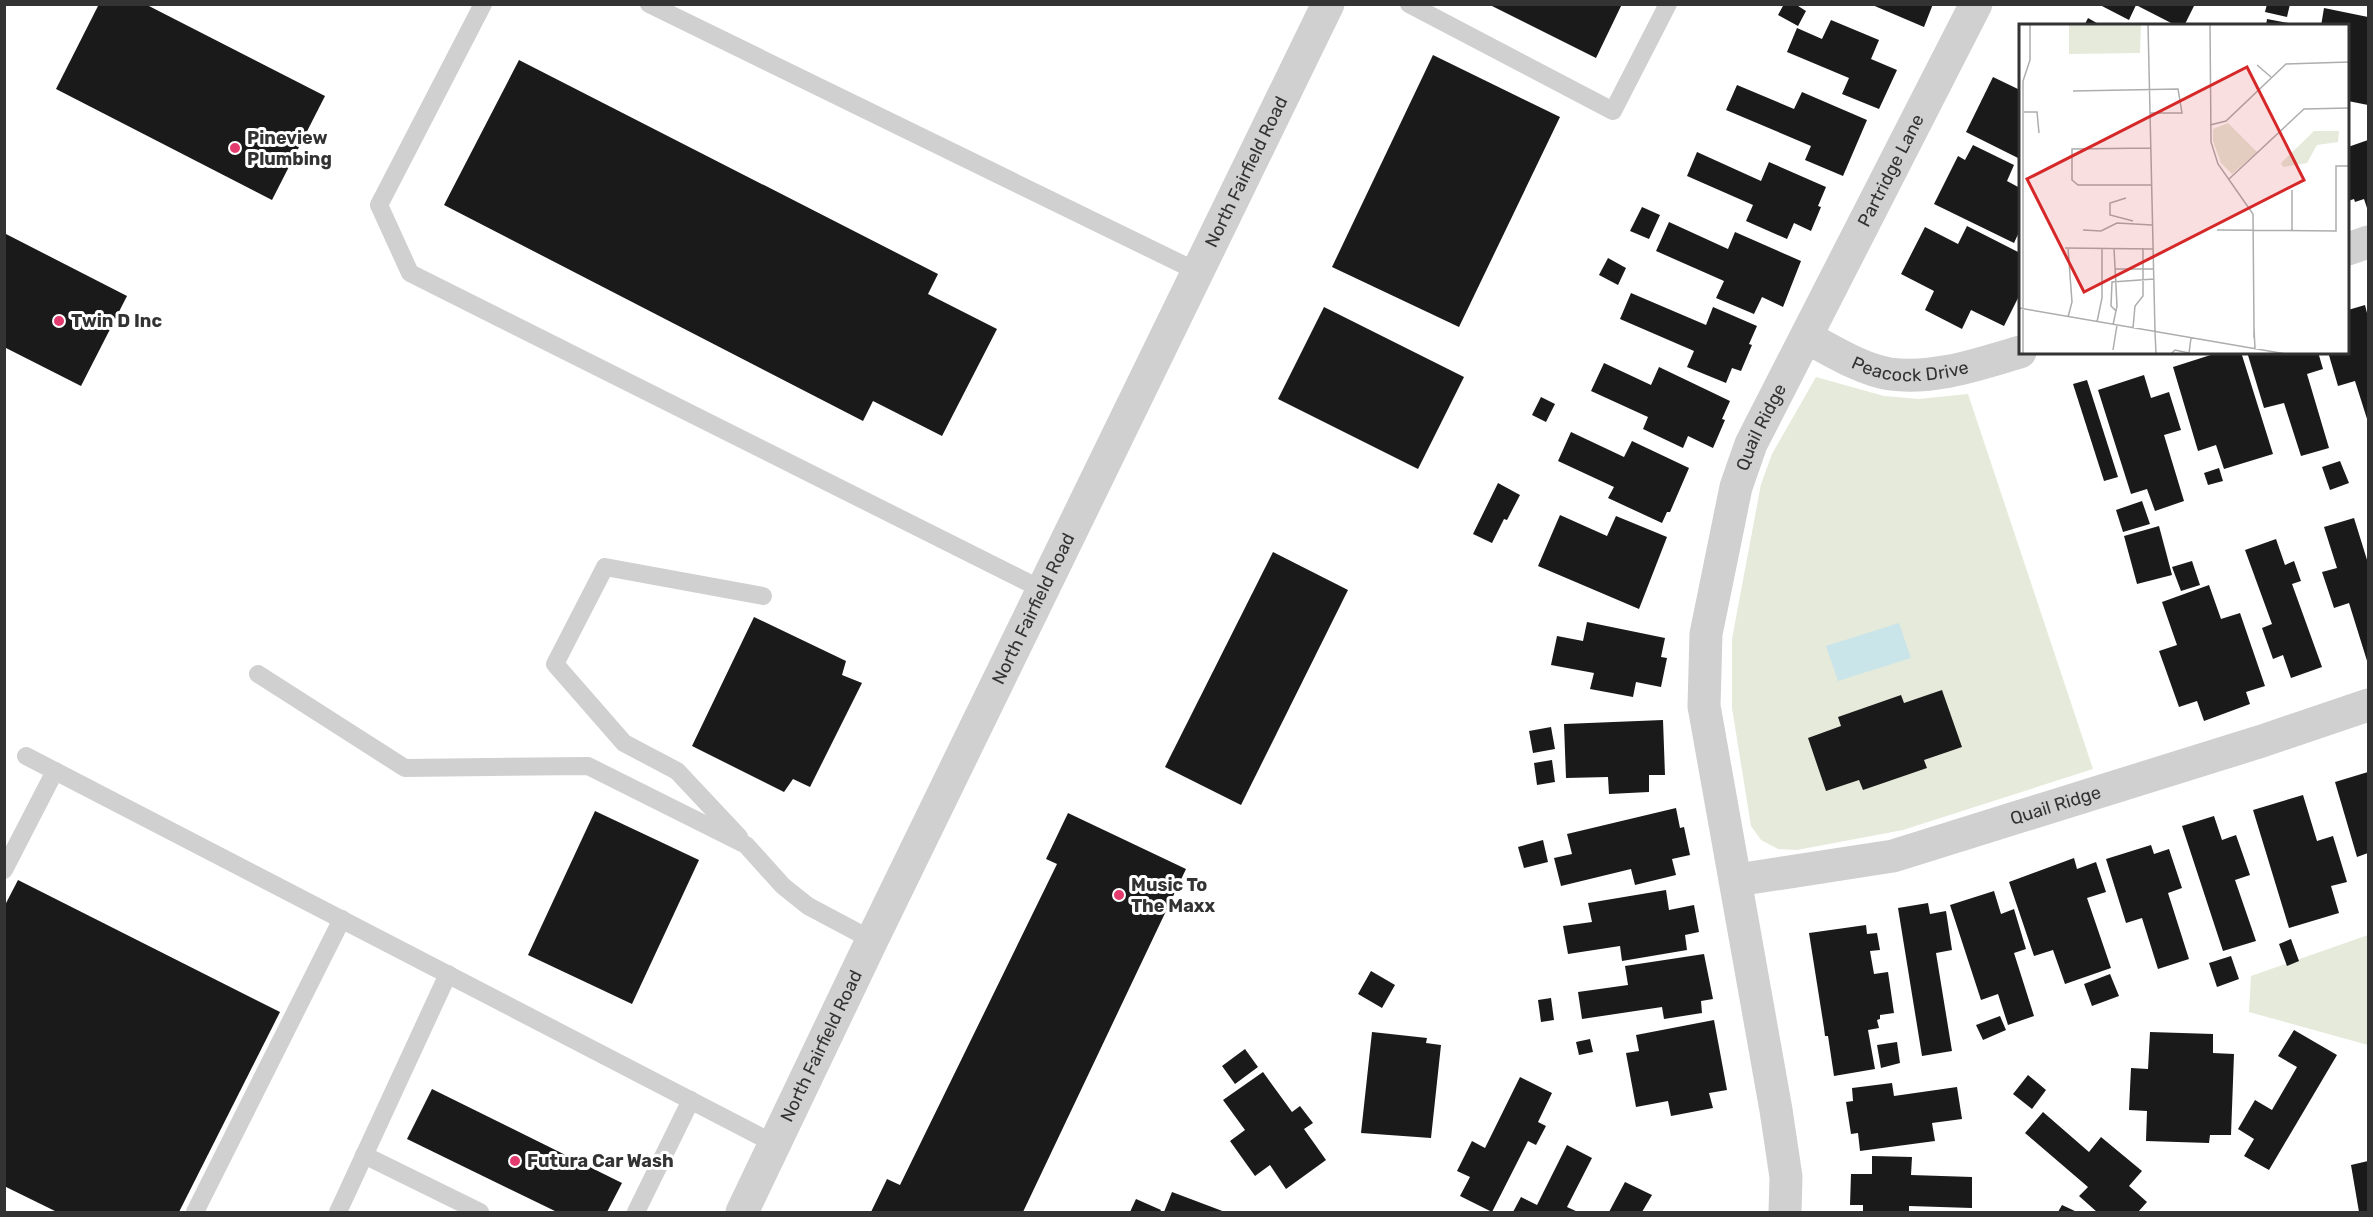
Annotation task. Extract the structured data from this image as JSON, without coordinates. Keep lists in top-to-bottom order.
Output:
{
  "streets": {
    "street": [
      "North Fairfield Road",
      "Partridge Lane",
      "Peacock Drive",
      "Quail Ridge"
    ]
  },
  "crossings": [
    ["Partridge Lane", "Peacock Drive"],
    ["Partridge Lane", "Quail Ridge"],
    ["Peacock Drive", "Quail Ridge"]
  ],
  "places": [
    "Pineview Plumbing",
    "Twin D Inc",
    "Music To The Maxx",
    "Futura Car Wash"
  ]
}
